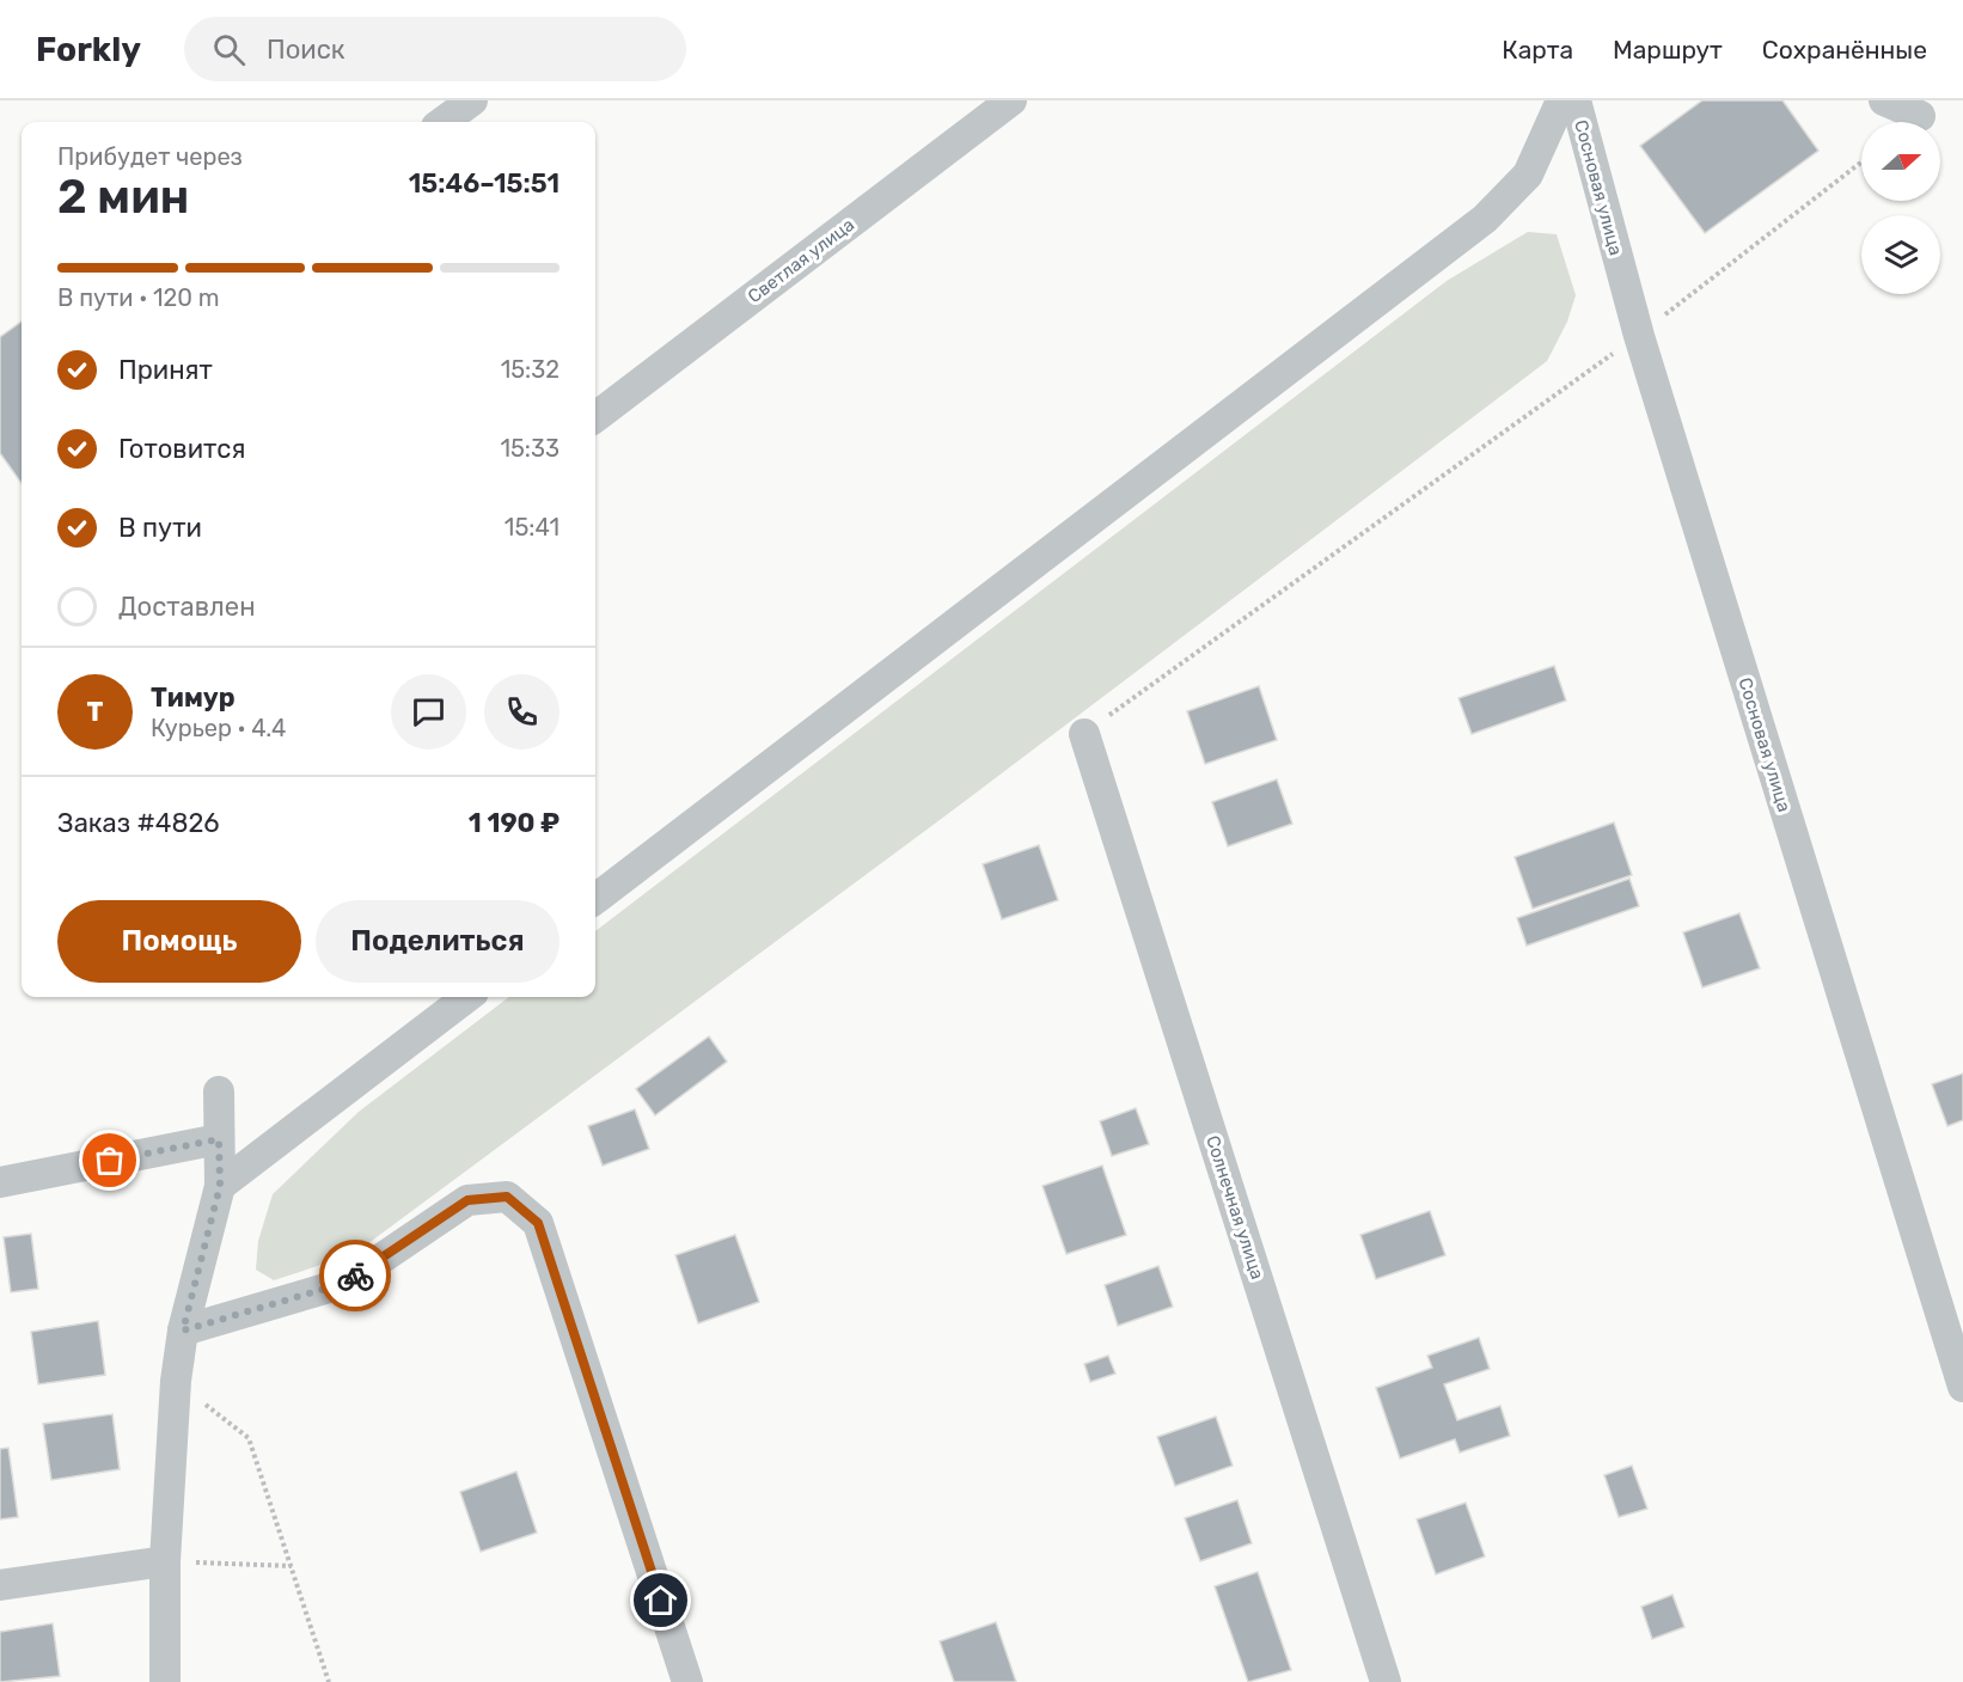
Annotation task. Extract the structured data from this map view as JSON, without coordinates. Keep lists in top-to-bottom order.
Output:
{
  "streets": {
    "street": ["Сосновая улица", "Светлая улица", "Солнечная улица"]
  },
  "north": "right",
  "page": {
    "header": "Forkly",
    "search": "Поиск",
    "nav": ["Карта", "Маршрут", "Сохранённые"],
    "heading": ["2 мин", "Прибудет через", "15:46–15:51"],
    "panel": [
      "Тимур",
      "Курьер · 4.4",
      "Заказ #4826",
      "1 190 ₽"
    ],
    "bar": "В пути · 120 m",
    "list": [
      ["Принят", "15:32"],
      ["Готовится", "15:33"],
      ["В пути", "15:41"],
      "Доставлен"
    ],
    "round": "Т",
    "buttons": ["Помощь", "Поделиться"]
  }
}
